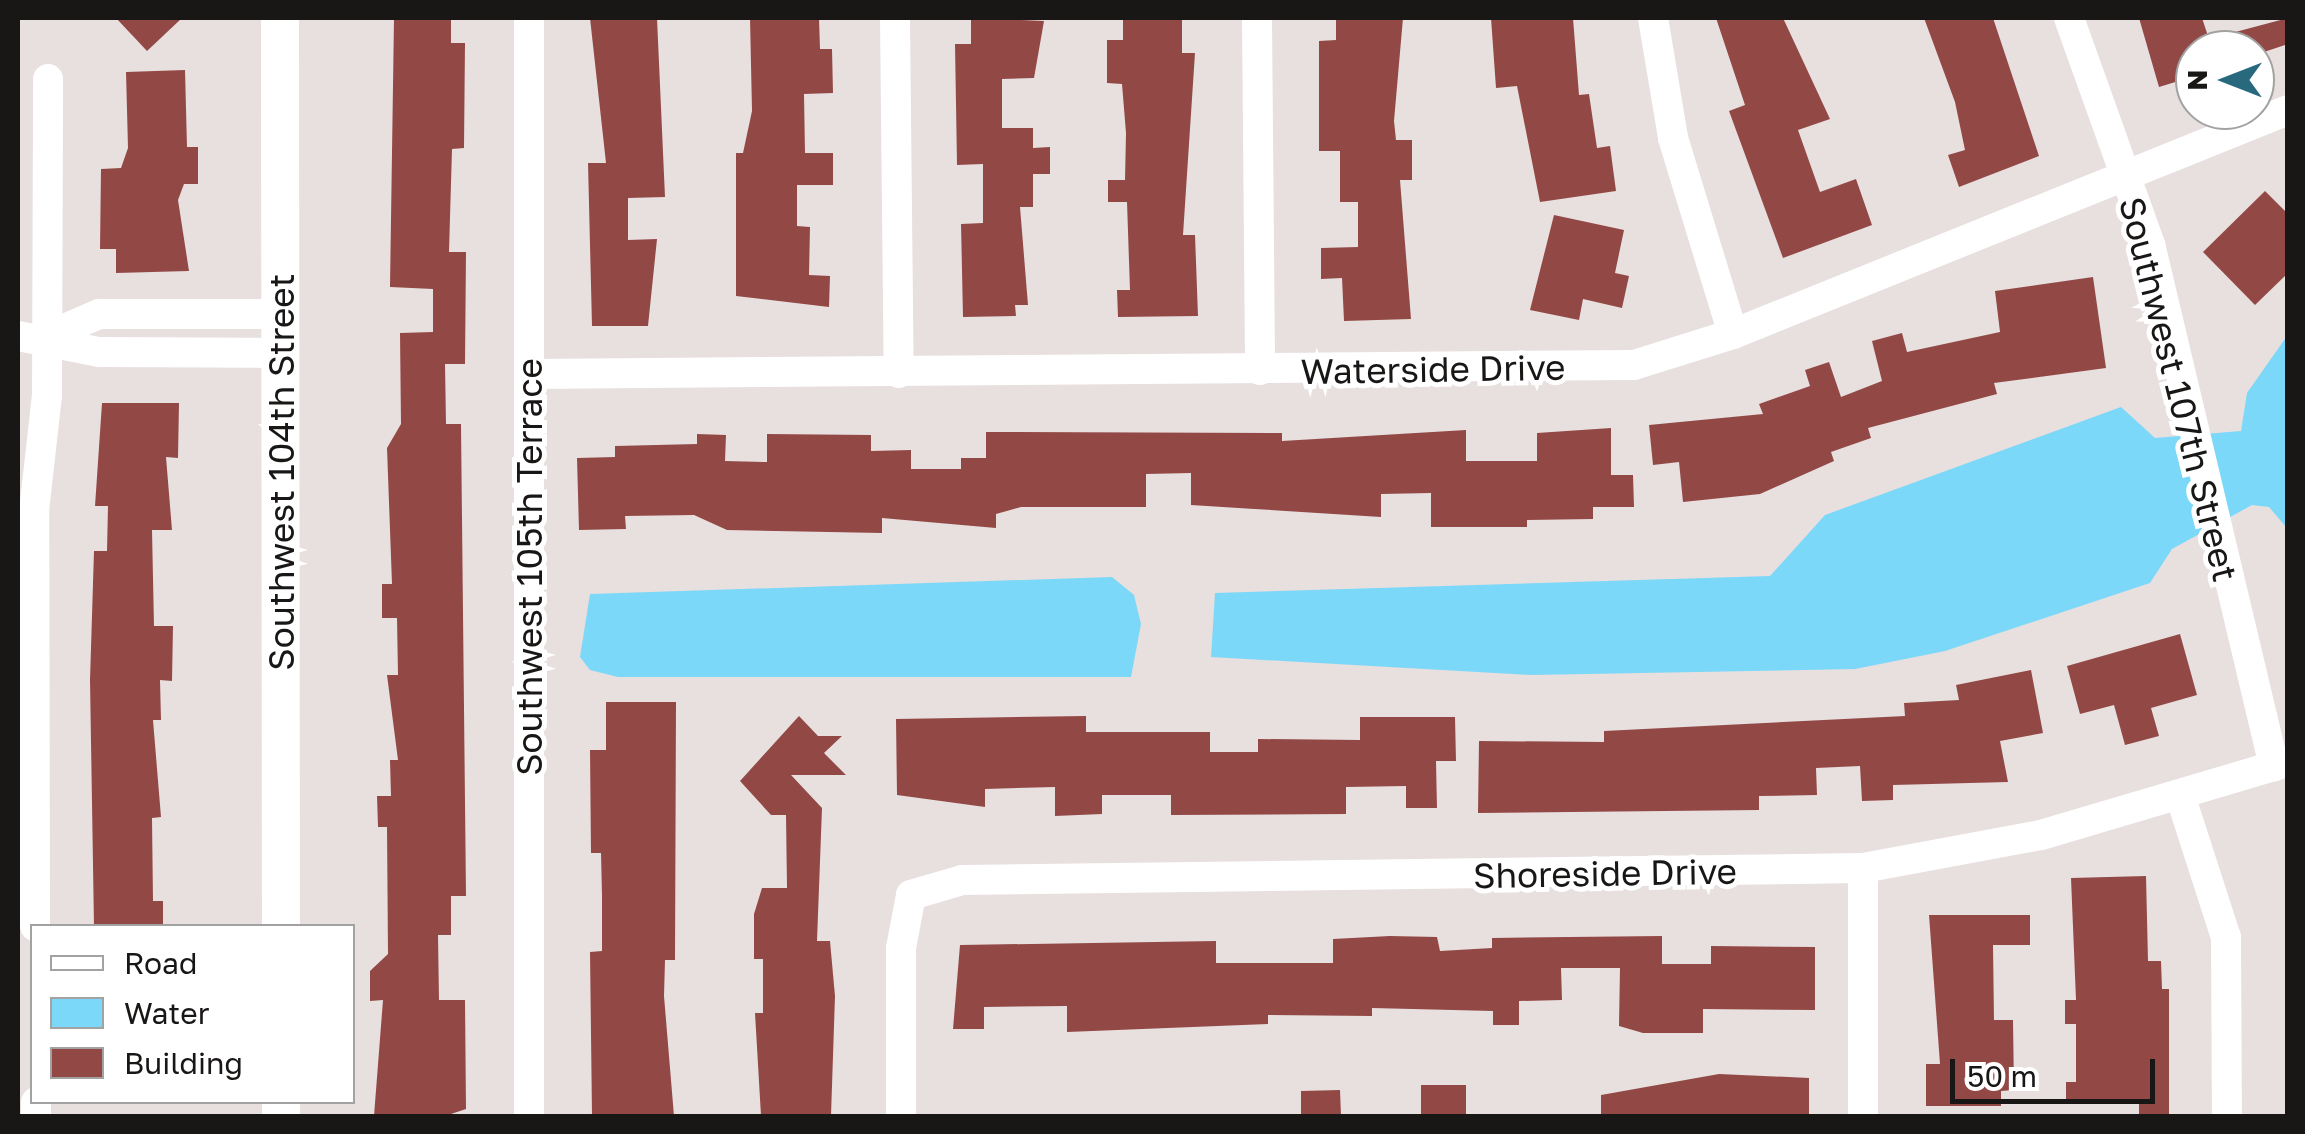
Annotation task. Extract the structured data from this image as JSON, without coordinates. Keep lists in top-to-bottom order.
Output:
{
  "streets": {
    "main road": ["Southwest 104th Street"],
    "street": [
      "Waterside Drive",
      "Southwest 107th Street",
      "Southwest 105th Terrace",
      "Shoreside Drive"
    ]
  },
  "crossings": [
    ["Waterside Drive", "Southwest 107th Street"],
    ["Waterside Drive", "Southwest 105th Terrace"],
    ["Southwest 107th Street", "Shoreside Drive"]
  ],
  "legend": ["Road", "Water", "Building"],
  "scale_bar": "50 m",
  "north": "left"
}
